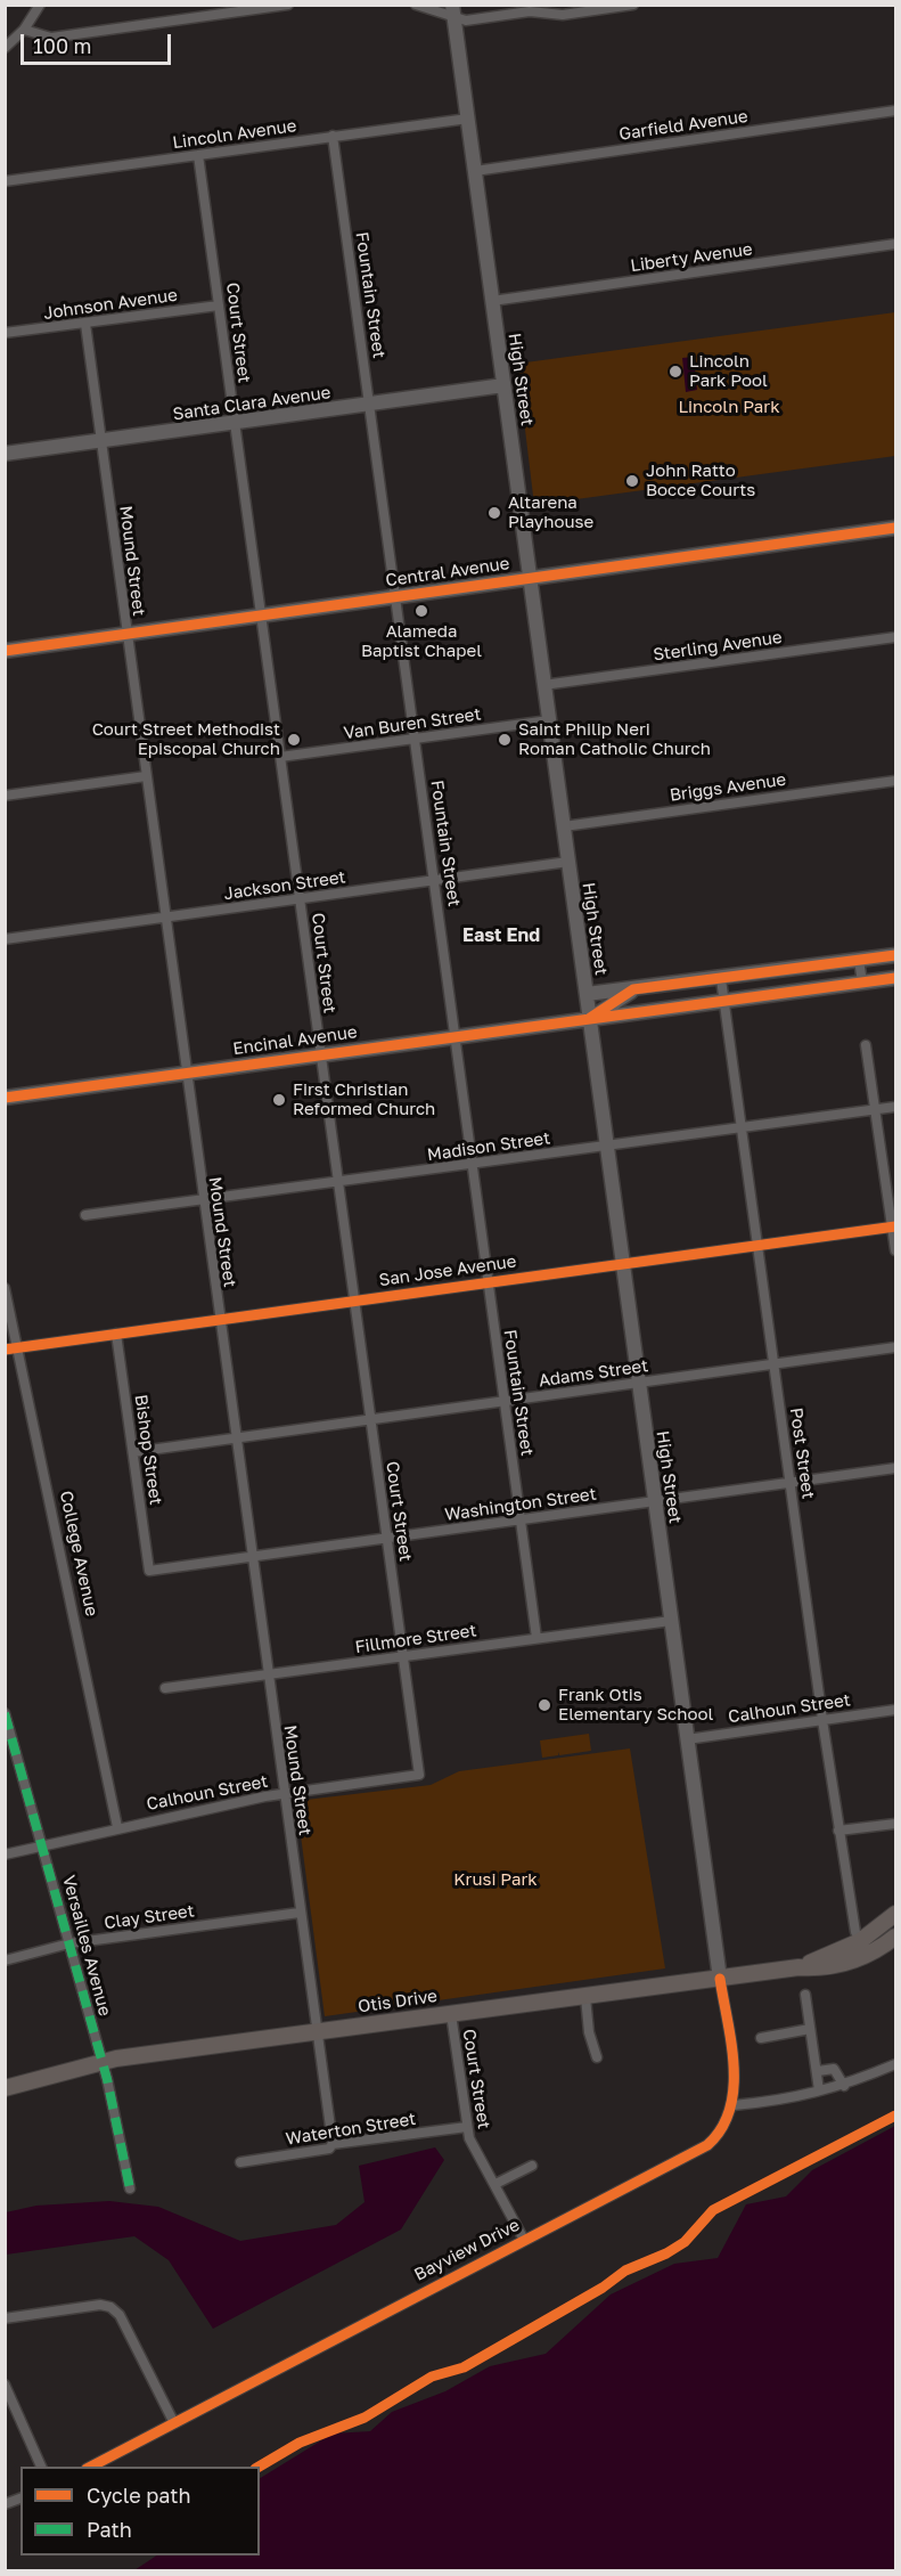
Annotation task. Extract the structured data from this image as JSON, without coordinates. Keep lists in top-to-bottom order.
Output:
{
  "streets": {
    "main road": [
      "High Street",
      "Santa Clara Avenue",
      "Central Avenue",
      "Encinal Avenue",
      "Otis Drive"
    ],
    "street": [
      "Garfield Avenue",
      "Lincoln Avenue",
      "Liberty Avenue",
      "Fountain Street",
      "Johnson Avenue",
      "Court Street",
      "Mound Street",
      "Sterling Avenue",
      "Van Buren Street",
      "Briggs Avenue",
      "Jackson Street",
      "Madison Street",
      "San Jose Avenue",
      "Adams Street",
      "Bishop Street",
      "Post Street",
      "Washington Street",
      "College Avenue",
      "Fillmore Street",
      "Calhoun Street",
      "Clay Street",
      "Versailles Avenue",
      "Waterton Street",
      "Bayview Drive"
    ]
  },
  "crossings": [
    ["Garfield Avenue", "High Street"],
    ["Lincoln Avenue", "Fountain Street"],
    ["Lincoln Avenue", "Court Street"],
    ["Lincoln Avenue", "High Street"],
    ["Liberty Avenue", "High Street"],
    ["Fountain Street", "Santa Clara Avenue"],
    ["Fountain Street", "Central Avenue"],
    ["Fountain Street", "Van Buren Street"],
    ["Fountain Street", "Jackson Street"],
    ["Fountain Street", "Encinal Avenue"],
    ["Fountain Street", "Madison Street"],
    ["Fountain Street", "San Jose Avenue"],
    ["Fountain Street", "Adams Street"],
    ["Fountain Street", "Washington Street"],
    ["Fountain Street", "Fillmore Street"],
    ["Johnson Avenue", "Court Street"],
    ["Johnson Avenue", "Mound Street"],
    ["Court Street", "Santa Clara Avenue"],
    ["Court Street", "Central Avenue"],
    ["Court Street", "Van Buren Street"],
    ["Court Street", "Jackson Street"],
    ["Court Street", "Encinal Avenue"],
    ["Court Street", "Madison Street"],
    ["Court Street", "San Jose Avenue"],
    ["Court Street", "Adams Street"],
    ["Court Street", "Washington Street"],
    ["Court Street", "Fillmore Street"],
    ["Court Street", "Calhoun Street"],
    ["Court Street", "Otis Drive"],
    ["Court Street", "Waterton Street"],
    ["Court Street", "Bayview Drive"],
    ["High Street", "Santa Clara Avenue"],
    ["High Street", "Central Avenue"],
    ["High Street", "Sterling Avenue"],
    ["High Street", "Van Buren Street"],
    ["High Street", "Briggs Avenue"],
    ["High Street", "Jackson Street"],
    ["High Street", "Encinal Avenue"],
    ["High Street", "Madison Street"],
    ["High Street", "San Jose Avenue"],
    ["High Street", "Adams Street"],
    ["High Street", "Washington Street"],
    ["High Street", "Fillmore Street"],
    ["High Street", "Calhoun Street"],
    ["High Street", "Otis Drive"],
    ["High Street", "Bayview Drive"],
    ["Santa Clara Avenue", "Mound Street"],
    ["Mound Street", "Central Avenue"],
    ["Mound Street", "Jackson Street"],
    ["Mound Street", "Encinal Avenue"],
    ["Mound Street", "Madison Street"],
    ["Mound Street", "San Jose Avenue"],
    ["Mound Street", "Adams Street"],
    ["Mound Street", "Washington Street"],
    ["Mound Street", "Fillmore Street"],
    ["Mound Street", "Calhoun Street"],
    ["Mound Street", "Clay Street"],
    ["Mound Street", "Otis Drive"],
    ["Mound Street", "Waterton Street"],
    ["Encinal Avenue", "Post Street"],
    ["Madison Street", "Post Street"],
    ["San Jose Avenue", "Bishop Street"],
    ["San Jose Avenue", "Post Street"],
    ["San Jose Avenue", "College Avenue"],
    ["Adams Street", "Bishop Street"],
    ["Adams Street", "Post Street"],
    ["Bishop Street", "Washington Street"],
    ["Post Street", "Washington Street"],
    ["Post Street", "Calhoun Street"],
    ["College Avenue", "Calhoun Street"],
    ["Calhoun Street", "Versailles Avenue"],
    ["Clay Street", "Versailles Avenue"],
    ["Versailles Avenue", "Otis Drive"],
    ["Otis Drive", "Bayview Drive"]
  ],
  "districts": ["East End"],
  "parks": ["Lincoln Park", "Krusi Park"],
  "places": [
    "Lincoln Park Pool",
    "John Ratto Bocce Courts",
    "Altarena Playhouse",
    "Alameda Baptist Chapel",
    "Court Street Methodist Episcopal Church",
    "Saint Philip Neri Roman Catholic Church",
    "First Christian Reformed Church",
    "Frank Otis Elementary School"
  ],
  "legend": ["Cycle path", "Path"],
  "scale_bar": "100 m"
}
